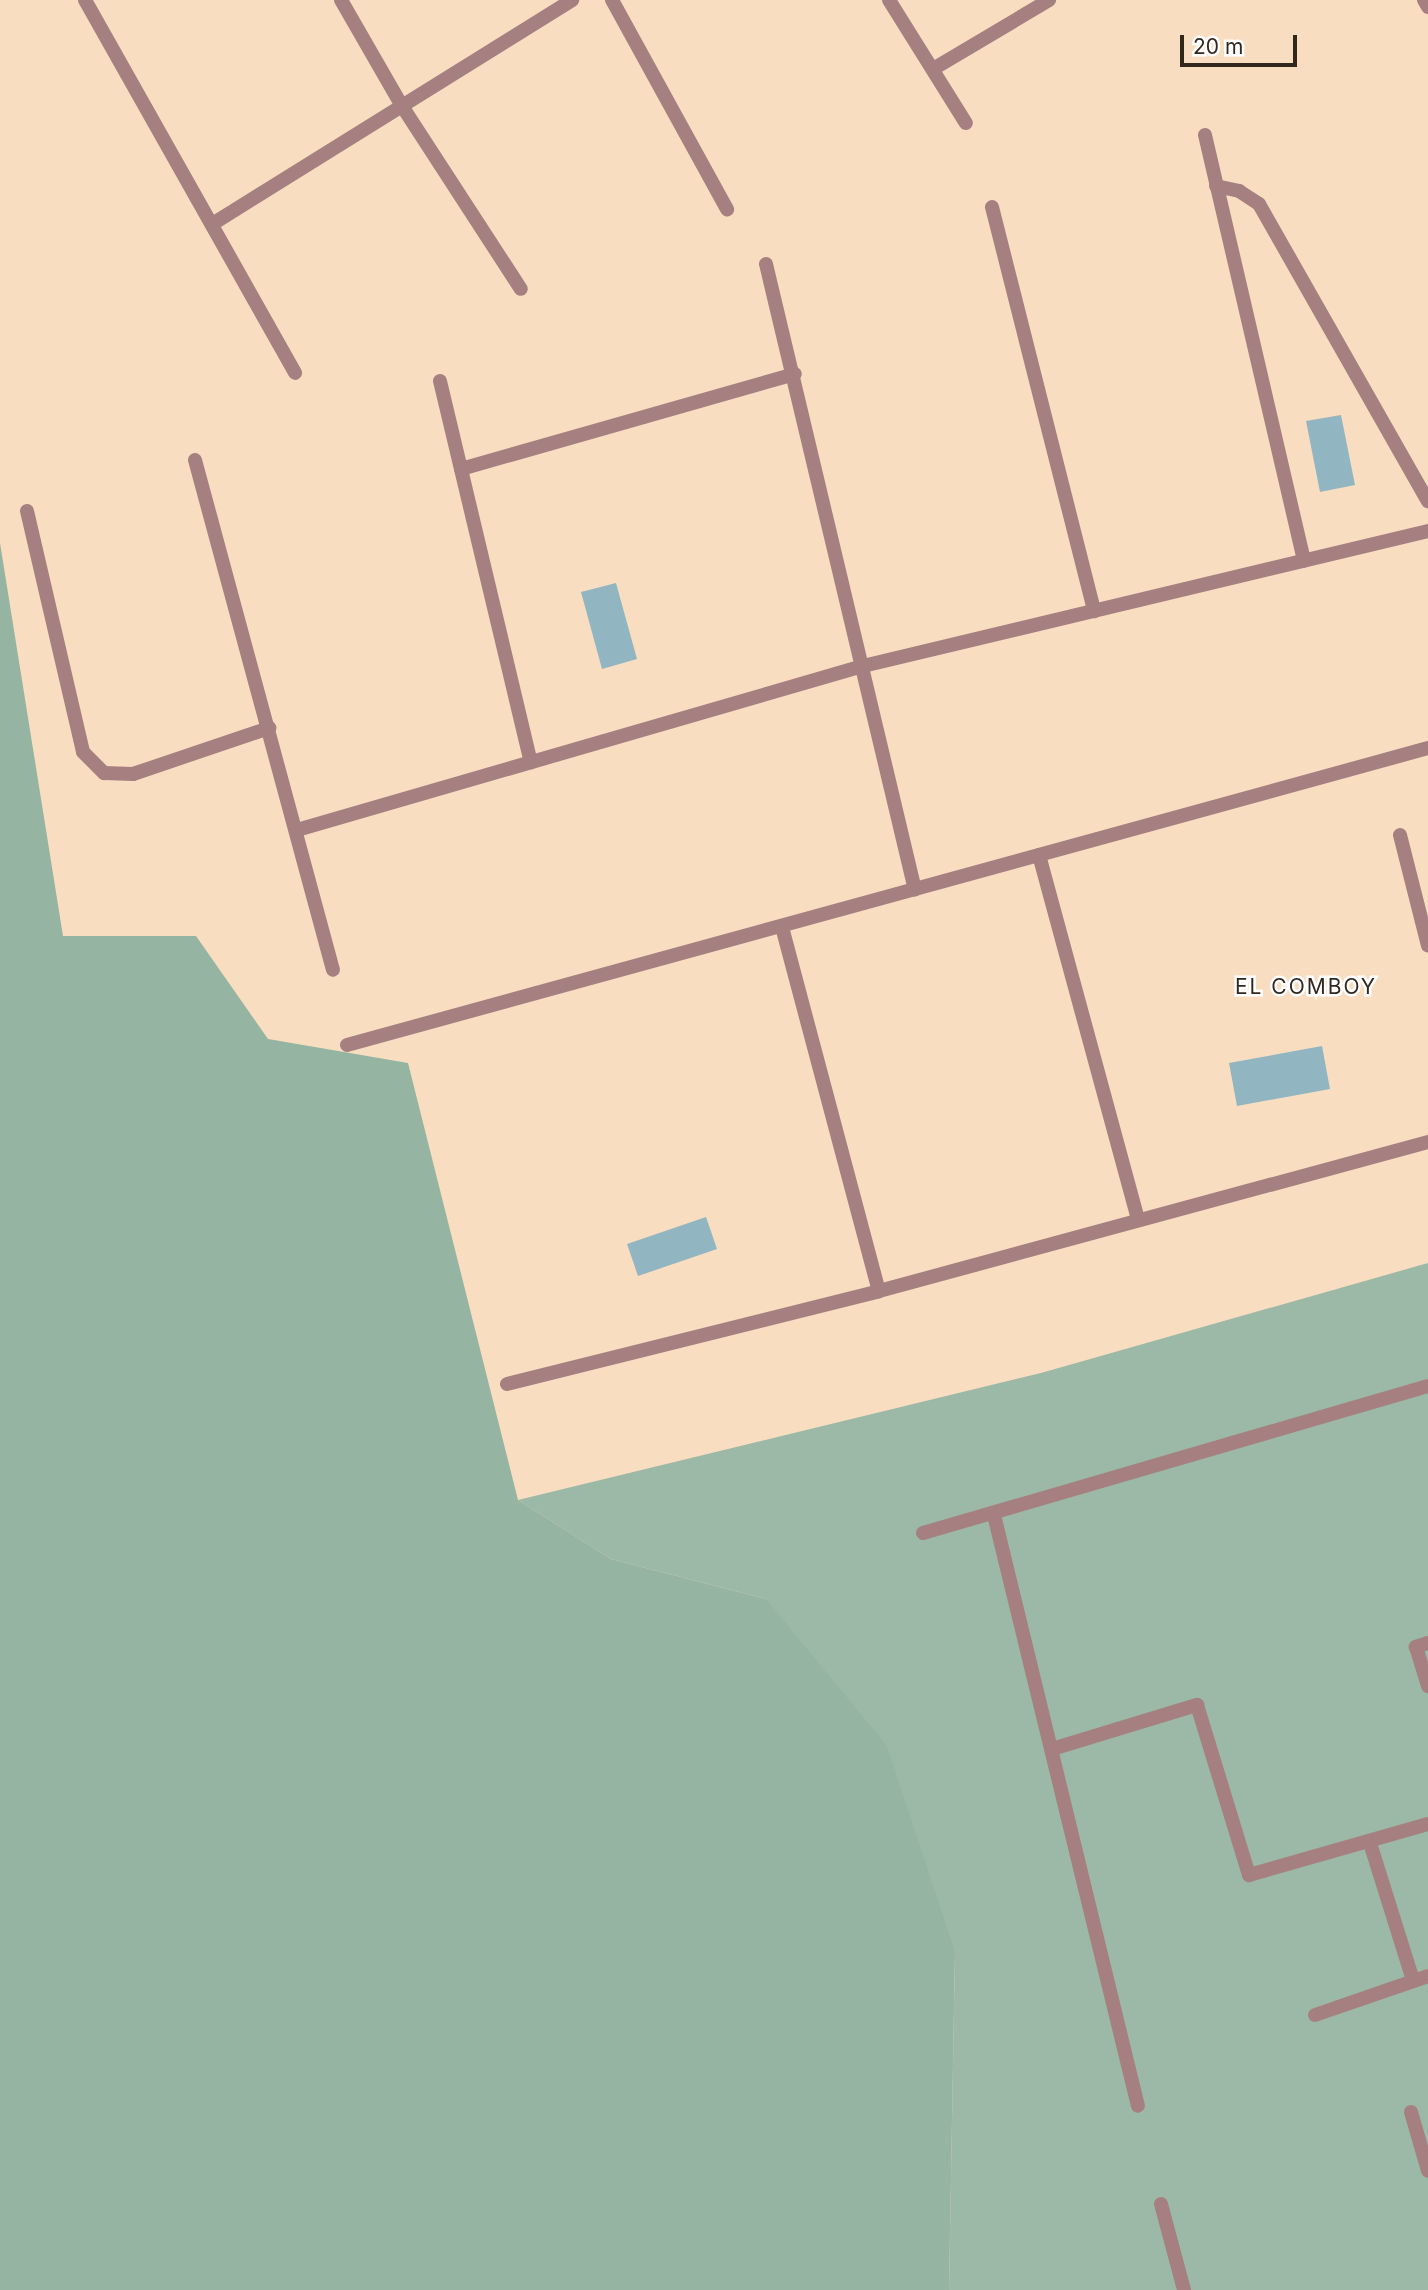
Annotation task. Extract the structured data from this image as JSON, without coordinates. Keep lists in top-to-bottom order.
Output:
{
  "districts": ["EL COMBOY"],
  "scale_bar": "20 m"
}
